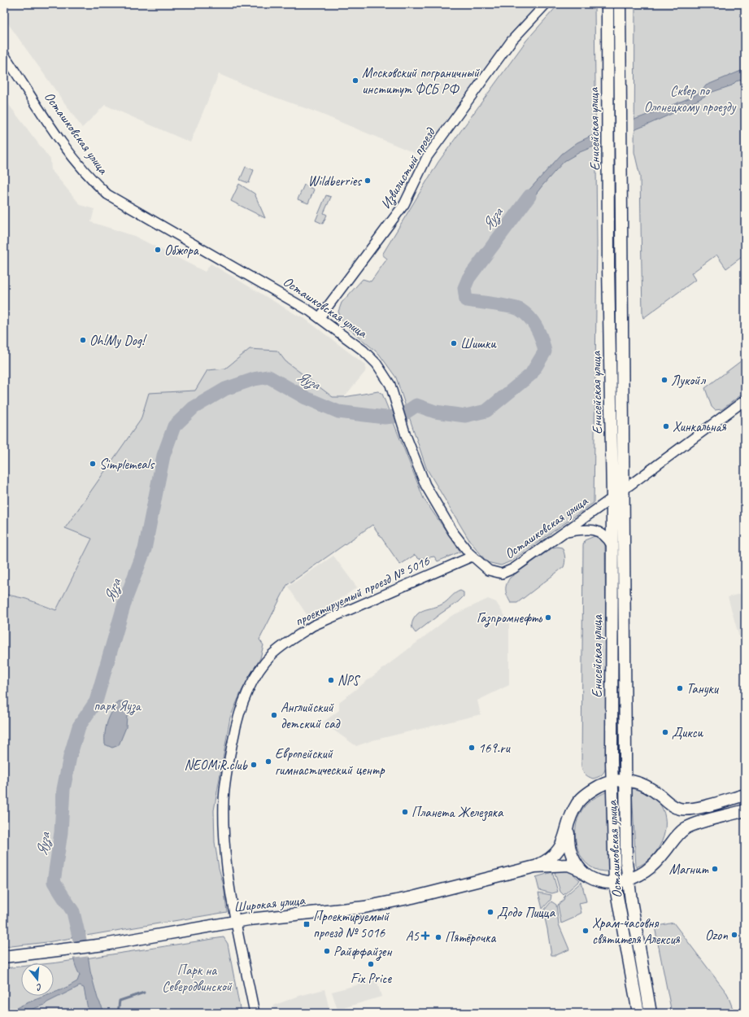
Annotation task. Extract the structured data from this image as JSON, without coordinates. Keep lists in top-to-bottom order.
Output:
{
  "streets": {
    "main road": ["Енисейская улица", "Осташковская улица", "Широкая улица"],
    "street": ["Извилистый проезд", "проектируемый проезд № 5016"]
  },
  "crossings": [
    ["Енисейская улица", "Осташковская улица"],
    ["Осташковская улица", "Извилистый проезд"],
    ["Осташковская улица", "проектируемый проезд № 5016"],
    ["проектируемый проезд № 5016", "Широкая улица"]
  ],
  "water": ["Яуза"],
  "parks": ["Сквер по Олонецкому проезду", "парк Яуза", "Парк на Северодвинской"],
  "places": {
    "other": [
      "Московский пограничный институт ФСБ РФ",
      "Wildberries",
      "Обжора",
      "Oh!My Dog!",
      "Шишки",
      "Лукойл",
      "Хинкальная",
      "Simplemeals",
      "Газпромнефть",
      "NPS",
      "Тануки",
      "Английский детский сад",
      "Дикси",
      "169.ru",
      "Европейский гимнастический центр",
      "NEOMiR.club",
      "Планета Железяка",
      "Магнит",
      "Додо Пицца",
      "Храм-часовня святителя Алексия",
      "Ozon",
      "Пятёрочка",
      "Райффайзен",
      "Fix Price"
    ],
    "transit": ["Проектируемый проезд № 5016"],
    "health": ["А5"]
  },
  "north": "bottom"
}
